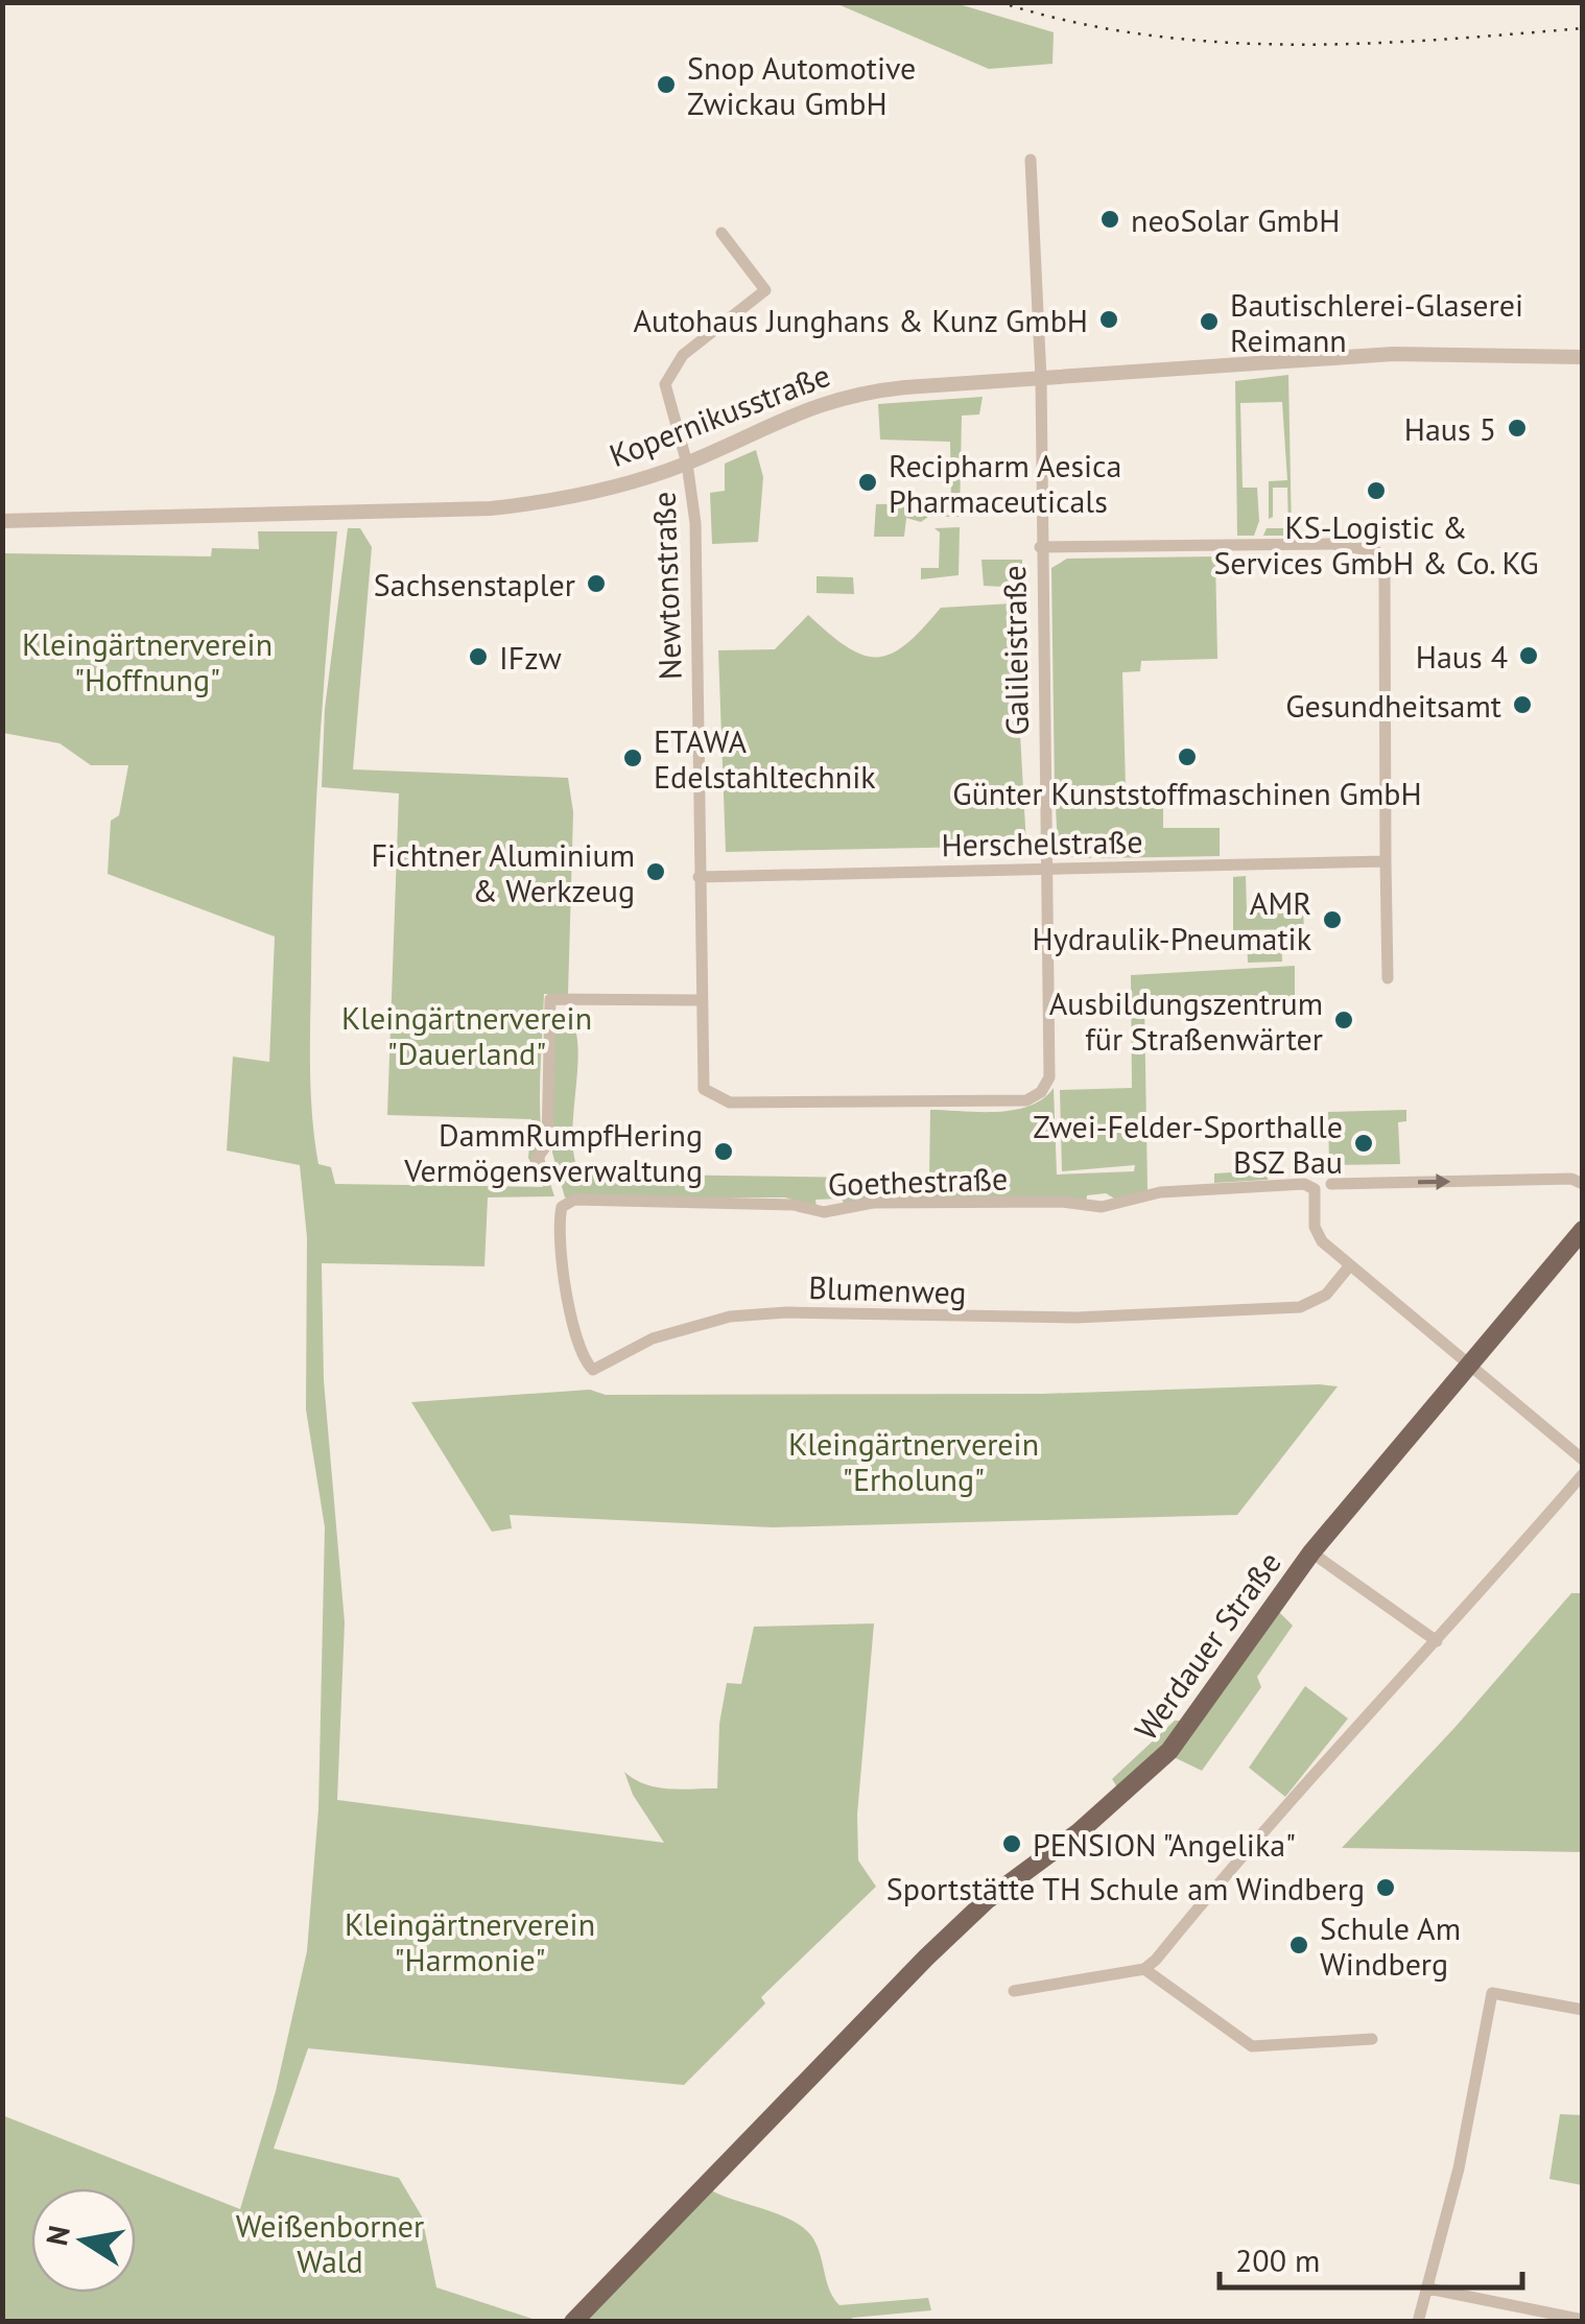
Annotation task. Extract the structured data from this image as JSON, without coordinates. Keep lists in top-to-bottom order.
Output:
{
  "streets": {
    "main road": ["Werdauer Straße"],
    "street": [
      "Kopernikusstraße",
      "Newtonstraße",
      "Galileistraße",
      "Herschelstraße",
      "Goethestraße",
      "Blumenweg"
    ]
  },
  "crossings": [
    ["Kopernikusstraße", "Newtonstraße"],
    ["Kopernikusstraße", "Galileistraße"],
    ["Newtonstraße", "Galileistraße"],
    ["Newtonstraße", "Herschelstraße"],
    ["Galileistraße", "Herschelstraße"],
    ["Goethestraße", "Blumenweg"],
    ["Goethestraße", "Werdauer Straße"]
  ],
  "parks": [
    "Kleingärtnerverein \"Hoffnung\"",
    "Kleingärtnerverein \"Dauerland\"",
    "Kleingärtnerverein \"Erholung\"",
    "Kleingärtnerverein \"Harmonie\"",
    "Weißenborner Wald"
  ],
  "places": [
    "Snop Automotive Zwickau GmbH",
    "neoSolar GmbH",
    "Autohaus Junghans & Kunz GmbH",
    "Bautischlerei-Glaserei Reimann",
    "Haus 5",
    "Recipharm Aesica Pharmaceuticals",
    "KS-Logistic & Services GmbH & Co. KG",
    "Sachsenstapler",
    "Haus 4",
    "IFzw",
    "Gesundheitsamt",
    "Günter Kunststoffmaschinen GmbH",
    "ETAWA Edelstahltechnik",
    "Fichtner Aluminium & Werkzeug",
    "AMR Hydraulik-Pneumatik",
    "Ausbildungszentrum für Straßenwärter",
    "Zwei-Felder-Sporthalle BSZ Bau",
    "DammRumpfHering Vermögensverwaltung",
    "PENSION \"Angelika\"",
    "Sportstätte TH Schule am Windberg",
    "Schule Am Windberg"
  ],
  "scale_bar": "200 m",
  "north": "left"
}
